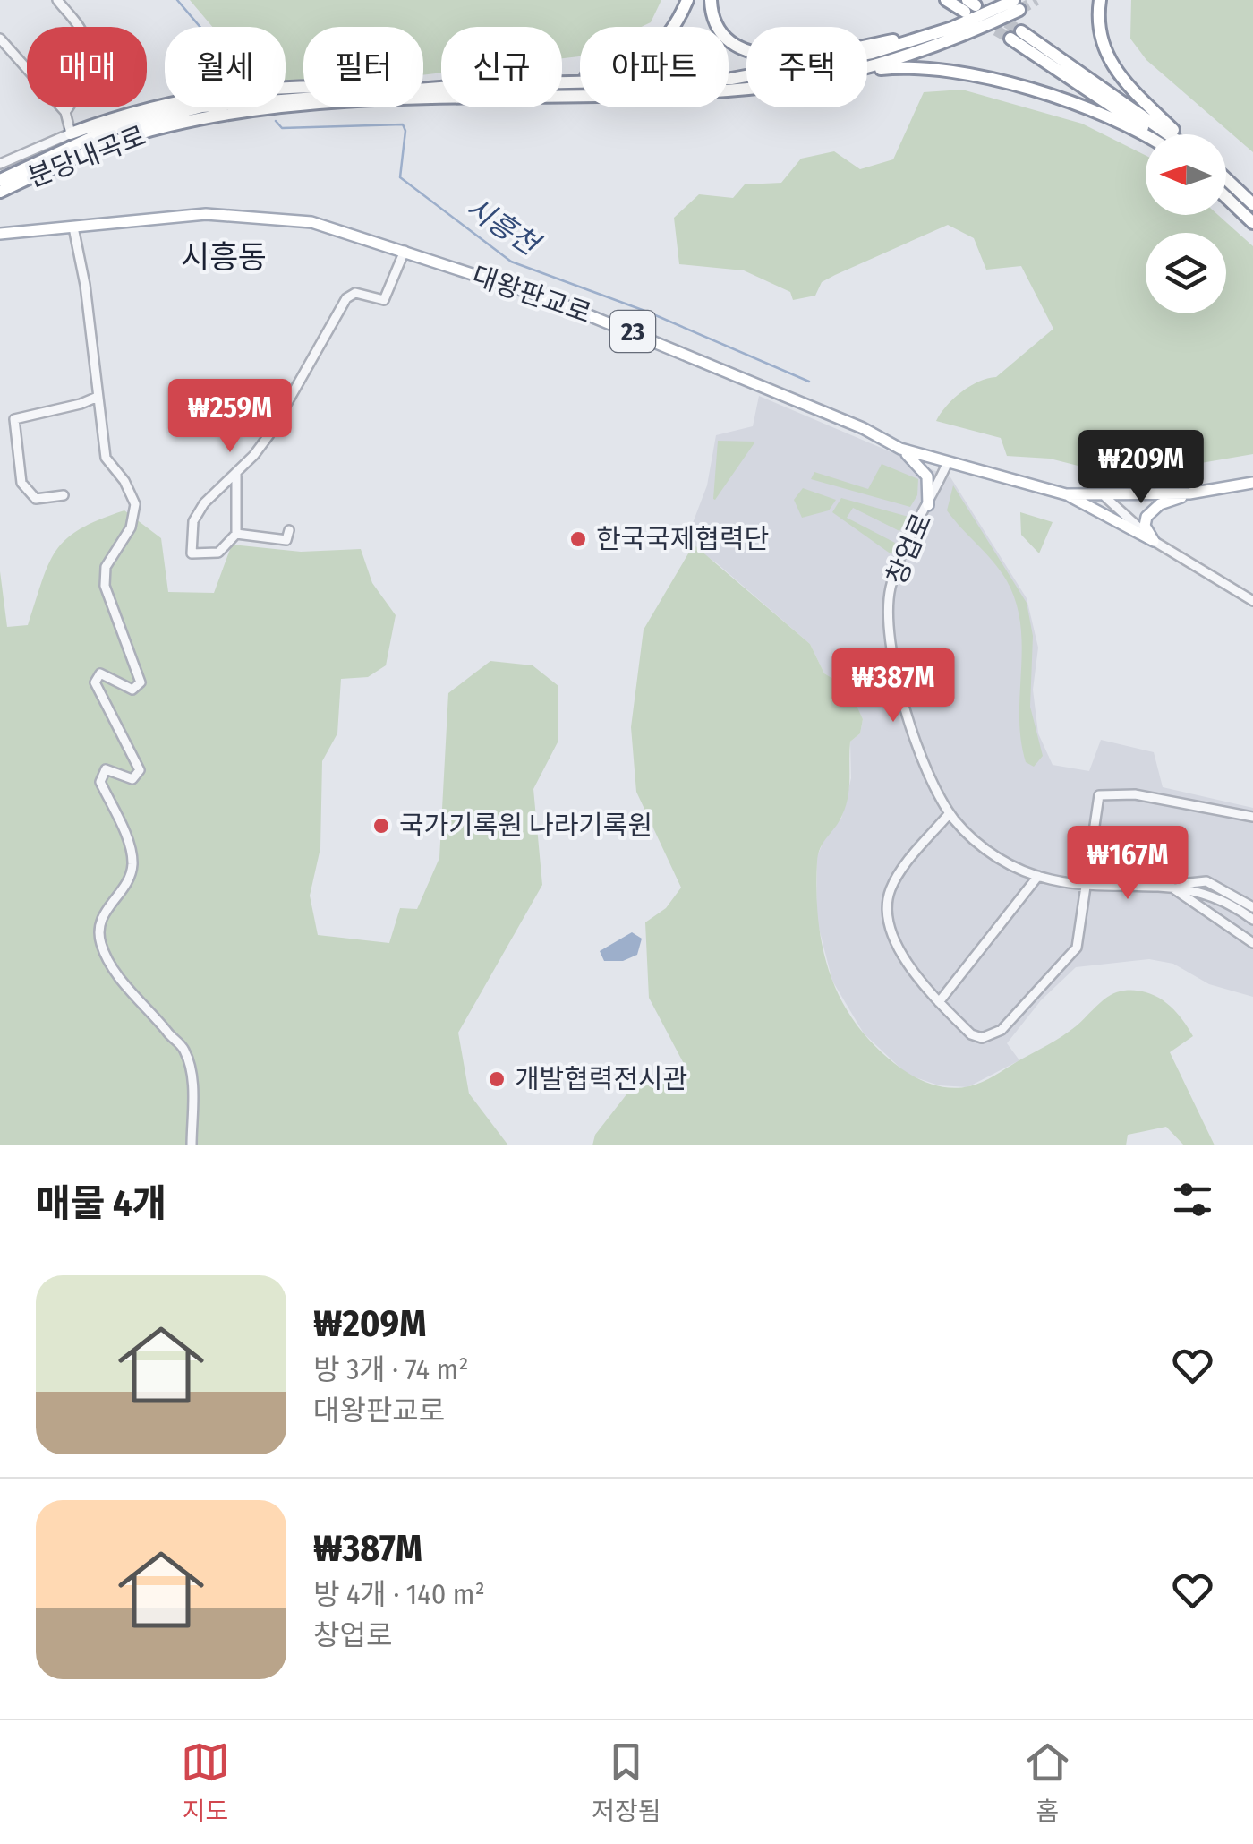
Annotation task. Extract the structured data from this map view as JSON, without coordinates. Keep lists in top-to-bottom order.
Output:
{
  "streets": {
    "highway": ["분당내곡로"],
    "main road": ["대왕판교로", "23"],
    "street": ["창업로"]
  },
  "crossings": [
    ["대왕판교로", "창업로"]
  ],
  "districts": ["시흥동"],
  "water": ["시흥천"],
  "places": ["한국국제협력단", "국가기록원 나라기록원", "개발협력전시관"],
  "north": "left",
  "page": {
    "chip": [
      "매매",
      "월세",
      "필터",
      "신규",
      "아파트",
      "주택"
    ],
    "price": [
      "₩259M",
      "₩209M",
      "₩387M",
      "₩167M"
    ],
    "heading": "매물 4개",
    "list": [
      {
        "name": "₩209M",
        "note": "방 3개 · 74 m² · 대왕판교로"
      },
      {
        "name": "₩387M",
        "note": "방 4개 · 140 m² · 창업로"
      }
    ],
    "tabs": ["지도", "저장됨", "홈"]
  }
}
